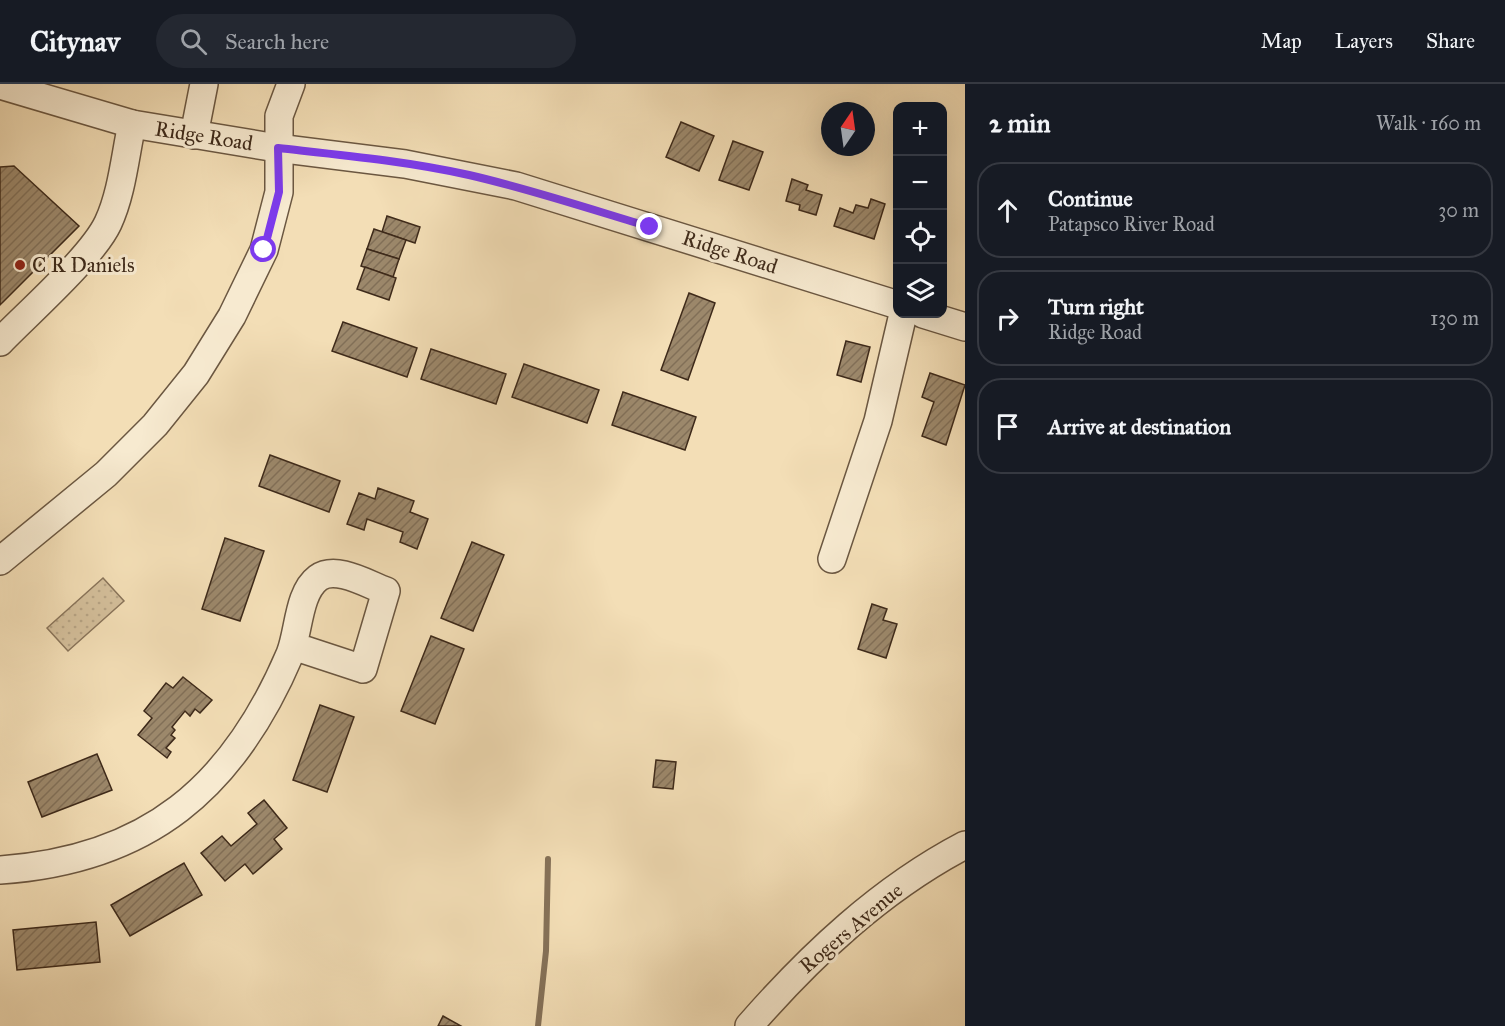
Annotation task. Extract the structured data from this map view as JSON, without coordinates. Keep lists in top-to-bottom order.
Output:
{
  "streets": {
    "street": ["Ridge Road", "Rogers Avenue"]
  },
  "places": ["C R Daniels"],
  "north": "top",
  "page": {
    "header": "Citynav",
    "search": "Search here",
    "nav": ["Map", "Layers", "Share"],
    "heading": ["2 min", "Walk · 160 m"],
    "map_buttons": ["+", "−"],
    "list": [
      ["Continue", "Patapsco River Road", "30 m"],
      ["Turn right", "Ridge Road", "130 m"],
      "Arrive at destination"
    ]
  }
}
